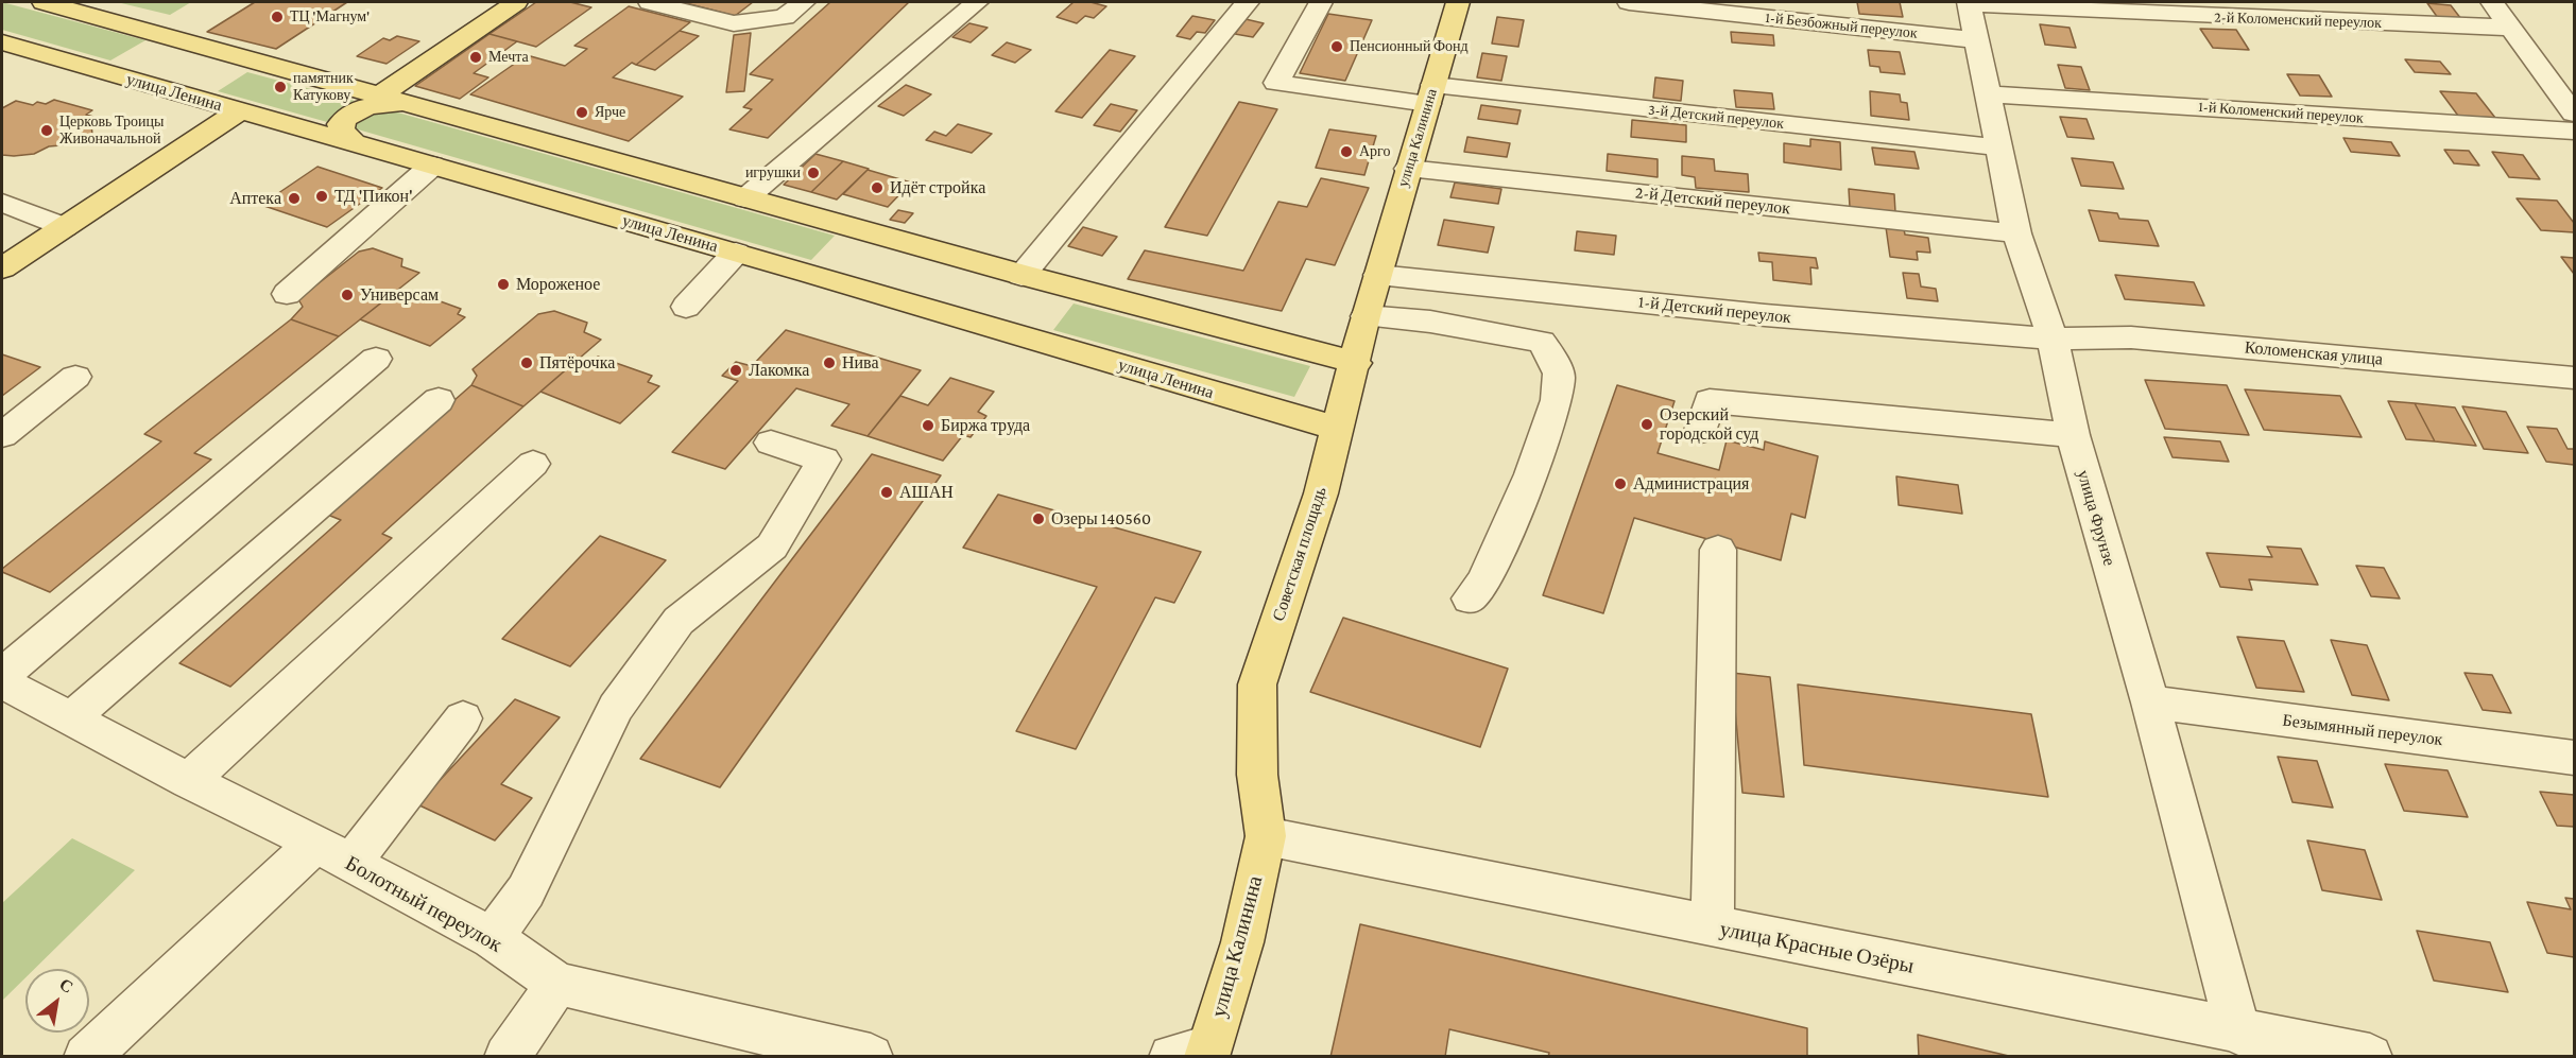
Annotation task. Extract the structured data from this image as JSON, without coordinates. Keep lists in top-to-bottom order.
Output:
{
  "streets": {
    "main road": ["улица Ленина", "улица Калинина", "Советская площадь"],
    "street": [
      "2-й Коломенский переулок",
      "1-й Безбожный переулок",
      "1-й Коломенский переулок",
      "3-й Детский переулок",
      "2-й Детский переулок",
      "1-й Детский переулок",
      "Коломенская улица",
      "улица Фрунзе",
      "Безымянный переулок",
      "Болотный переулок",
      "улица Красные Озёры"
    ]
  },
  "crossings": [
    ["2-й Коломенский переулок", "улица Фрунзе"],
    ["1-й Безбожный переулок", "улица Фрунзе"],
    ["улица Ленина", "Советская площадь"],
    ["1-й Коломенский переулок", "улица Фрунзе"],
    ["3-й Детский переулок", "улица Калинина"],
    ["3-й Детский переулок", "улица Фрунзе"],
    ["улица Калинина", "2-й Детский переулок"],
    ["улица Калинина", "1-й Детский переулок"],
    ["улица Калинина", "Советская площадь"],
    ["улица Калинина", "улица Красные Озёры"],
    ["2-й Детский переулок", "улица Фрунзе"],
    ["1-й Детский переулок", "Коломенская улица"],
    ["1-й Детский переулок", "улица Фрунзе"],
    ["1-й Детский переулок", "Советская площадь"],
    ["Коломенская улица", "улица Фрунзе"],
    ["улица Фрунзе", "Безымянный переулок"],
    ["улица Фрунзе", "улица Красные Озёры"],
    ["Советская площадь", "улица Красные Озёры"]
  ],
  "places": [
    "ТЦ 'Магнум'",
    "Пенсионный Фонд",
    "Мечта",
    "памятник Катукову",
    "Ярче",
    "Церковь Троицы Живоначальной",
    "Арго",
    "игрушки",
    "Идёт стройка",
    "ТД 'Пикон'",
    "Аптека",
    "Мороженое",
    "Универсам",
    "Пятёрочка",
    "Нива",
    "Лакомка",
    "Озерский городской суд",
    "Биржа труда",
    "Администрация",
    "АШАН",
    "Озеры 140560"
  ],
  "north": "top right"
}
